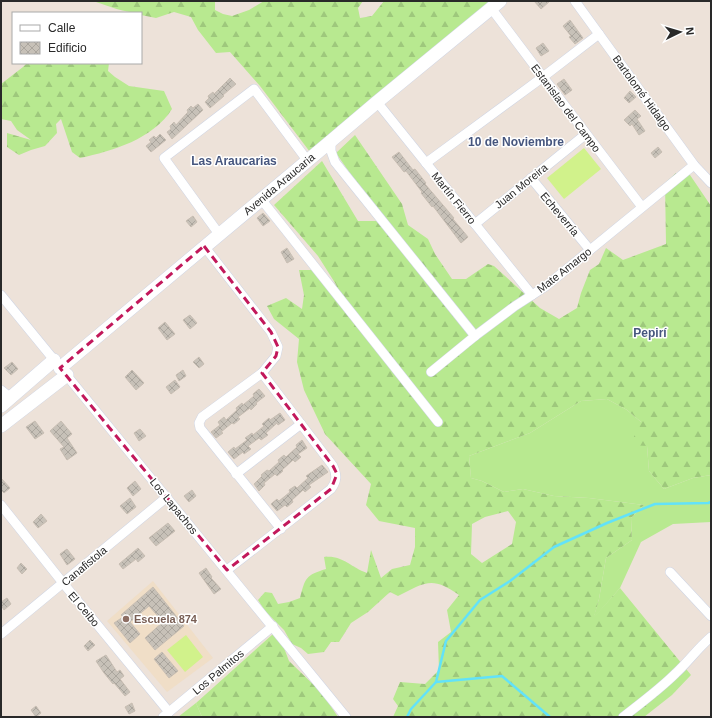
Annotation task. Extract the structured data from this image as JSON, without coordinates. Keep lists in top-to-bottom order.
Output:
{
  "streets": {
    "main road": ["Avenida Araucaria"],
    "street": [
      "Bartolomé Hidalgo",
      "Estanislao del Campo",
      "Juan Moreira",
      "Martín Fierro",
      "Echeverría",
      "Mate Amargo",
      "Los Lapachos",
      "Canafistola",
      "El Ceibo",
      "Los Palmitos"
    ]
  },
  "crossings": [
    ["Bartolomé Hidalgo", "Mate Amargo"],
    ["Estanislao del Campo", "Avenida Araucaria"],
    ["Estanislao del Campo", "Juan Moreira"],
    ["Estanislao del Campo", "Mate Amargo"],
    ["Avenida Araucaria", "Martín Fierro"],
    ["Avenida Araucaria", "Los Lapachos"],
    ["Juan Moreira", "Martín Fierro"],
    ["Juan Moreira", "Echeverría"],
    ["Martín Fierro", "Mate Amargo"],
    ["Echeverría", "Mate Amargo"],
    ["Los Lapachos", "Canafistola"],
    ["Los Lapachos", "Los Palmitos"],
    ["Canafistola", "El Ceibo"],
    ["El Ceibo", "Los Palmitos"]
  ],
  "districts": ["10 de Noviembre", "Las Araucarias", "Pepirí"],
  "places": ["Escuela 874"],
  "legend": ["Calle", "Edificio"],
  "north": "right"
}
